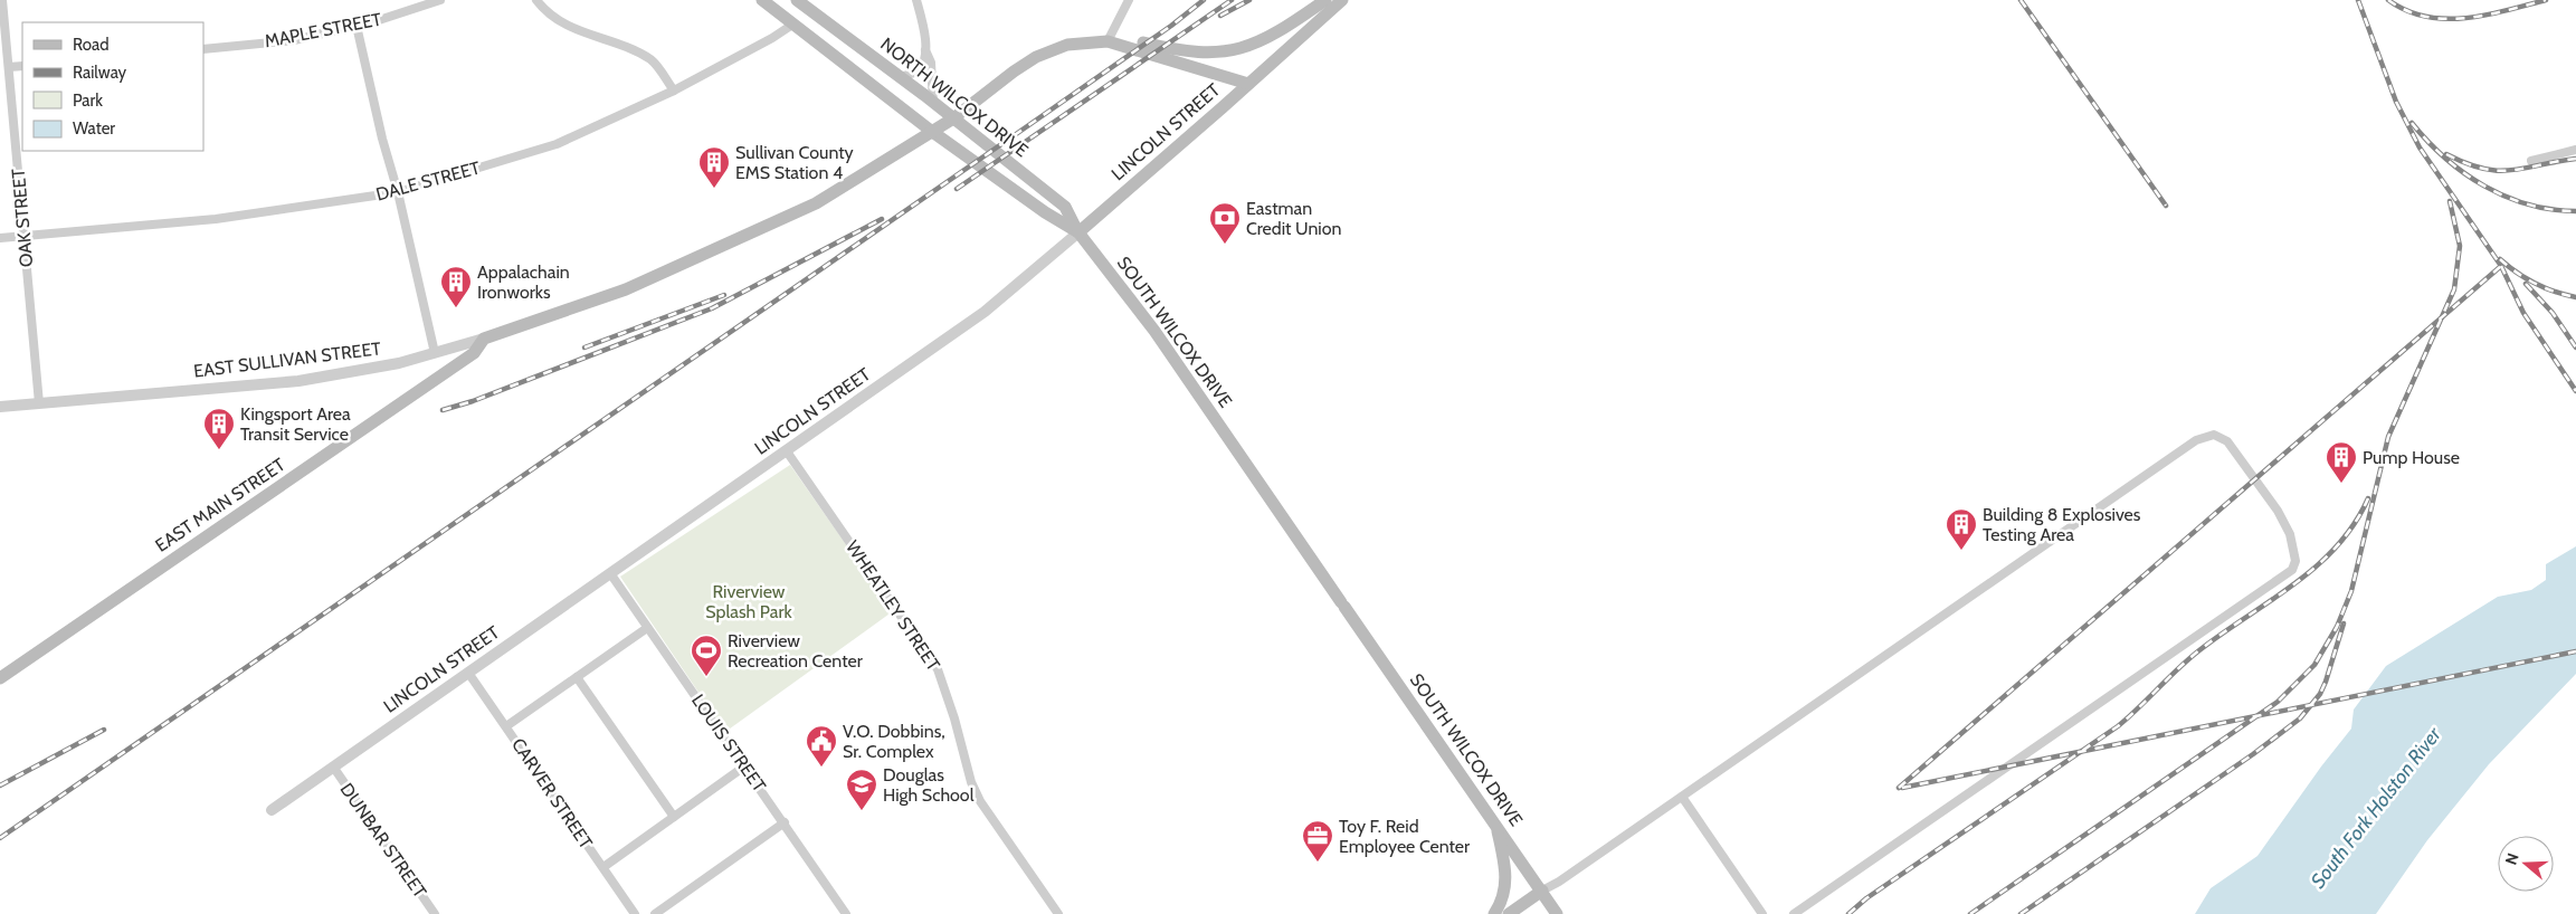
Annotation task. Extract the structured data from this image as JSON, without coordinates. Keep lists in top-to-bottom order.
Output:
{
  "streets": {
    "main road": [
      "NORTH WILCOX DRIVE",
      "LINCOLN STREET",
      "SOUTH WILCOX DRIVE",
      "EAST SULLIVAN STREET",
      "EAST MAIN STREET"
    ],
    "street": [
      "MAPLE STREET",
      "DALE STREET",
      "OAK STREET",
      "WHEATLEY STREET",
      "LOUIS STREET",
      "CARVER STREET",
      "DUNBAR STREET"
    ]
  },
  "crossings": [
    ["NORTH WILCOX DRIVE", "LINCOLN STREET"],
    ["NORTH WILCOX DRIVE", "SOUTH WILCOX DRIVE"],
    ["NORTH WILCOX DRIVE", "EAST SULLIVAN STREET"],
    ["LINCOLN STREET", "SOUTH WILCOX DRIVE"],
    ["LINCOLN STREET", "WHEATLEY STREET"],
    ["LINCOLN STREET", "LOUIS STREET"],
    ["LINCOLN STREET", "CARVER STREET"],
    ["LINCOLN STREET", "DUNBAR STREET"],
    ["DALE STREET", "OAK STREET"],
    ["OAK STREET", "EAST SULLIVAN STREET"],
    ["SOUTH WILCOX DRIVE", "EAST SULLIVAN STREET"],
    ["EAST SULLIVAN STREET", "EAST MAIN STREET"]
  ],
  "water": ["South Fork Holston River"],
  "parks": ["Riverview Splash Park"],
  "places": {
    "building": [
      "Sullivan County EMS Station 4",
      "Appalachain Ironworks",
      "Kingsport Area Transit Service",
      "Pump House",
      "Building 8 Explosives Testing Area"
    ],
    "bank": ["Eastman Credit Union"],
    "sports": ["Riverview Recreation Center"],
    "public building": ["V.O. Dobbins, Sr. Complex"],
    "school or university": ["Douglas High School"],
    "office": ["Toy F. Reid Employee Center"]
  },
  "legend": [
    "Road",
    "Railway",
    "Park",
    "Water"
  ],
  "north": "left"
}
